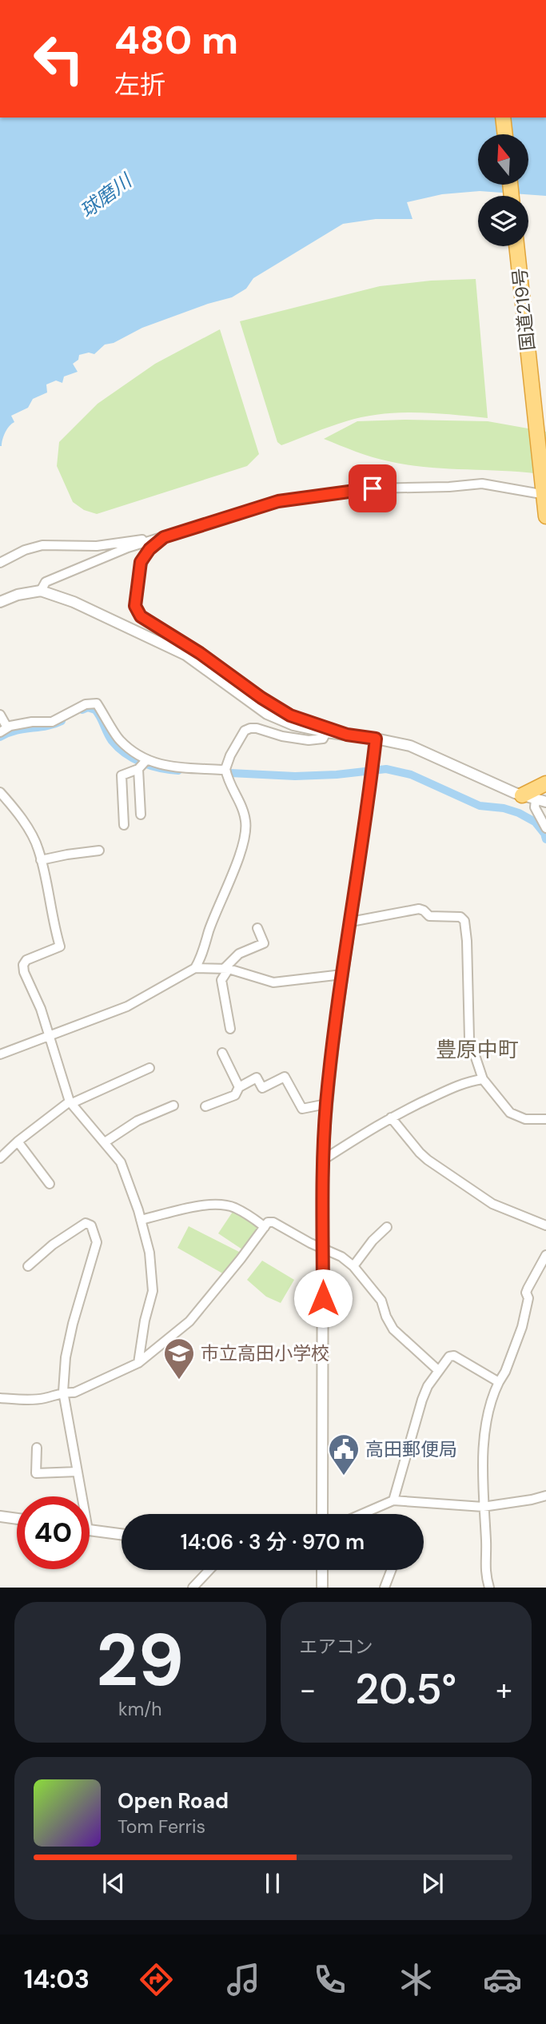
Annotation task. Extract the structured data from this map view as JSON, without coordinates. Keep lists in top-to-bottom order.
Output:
{
  "streets": {
    "highway": ["国道219号"]
  },
  "districts": ["豊原中町"],
  "water": ["球磨川"],
  "places": {
    "school or university": ["市立高田小学校"],
    "public building": ["高田郵便局"]
  },
  "north": "top",
  "page": {
    "turn": ["480 m", "左折"],
    "limit": "40",
    "trip": "14:06 · 3 分 · 970 m",
    "tile": [
      ["29", "km/h"],
      "エアコン"
    ],
    "heat": ["−", "20.5°", "+"],
    "song": ["Open Road", "Tom Ferris"],
    "tabs": "14:03"
  }
}
